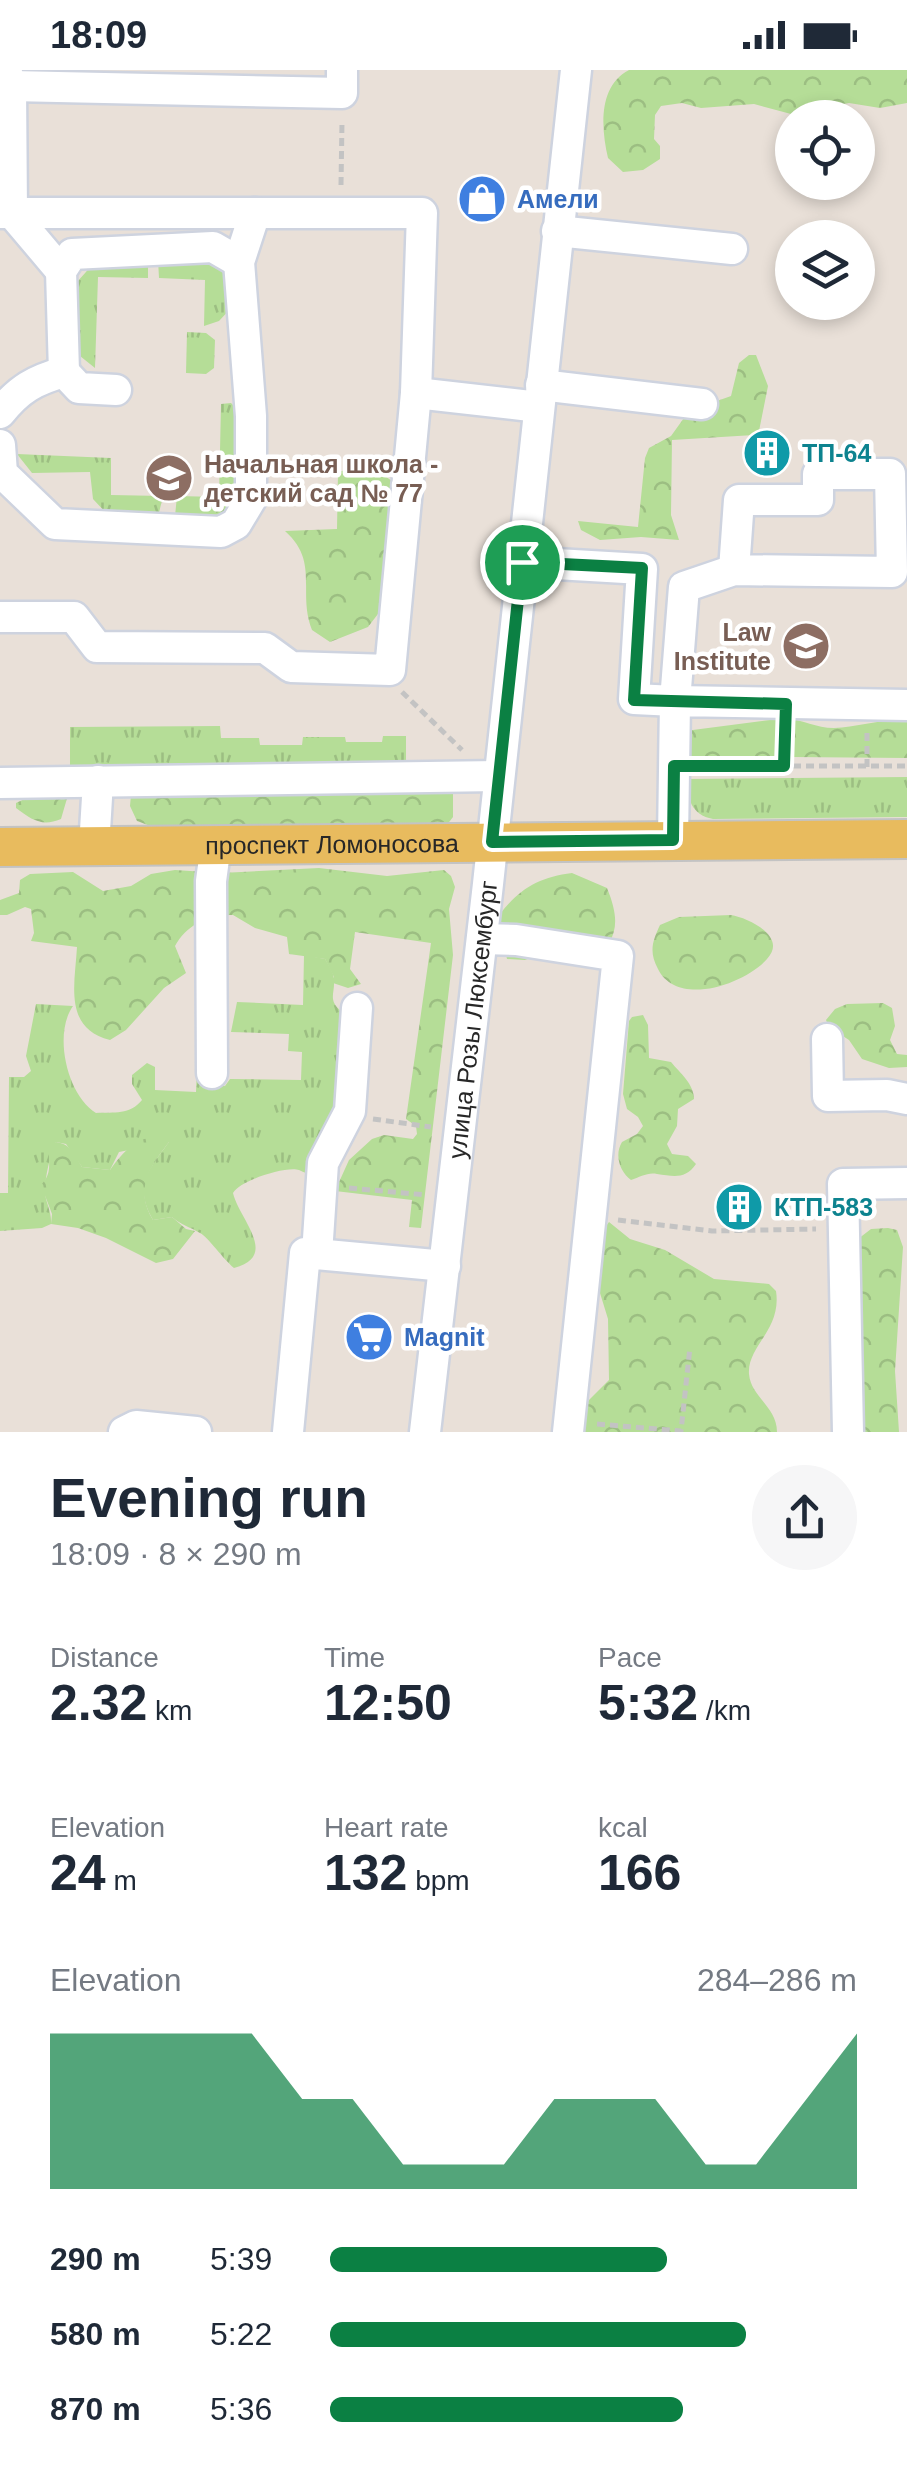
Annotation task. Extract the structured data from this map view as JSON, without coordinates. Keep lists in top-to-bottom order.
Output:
{
  "streets": {
    "main road": ["проспект Ломоносова"],
    "street": ["улица Розы Люксембург"]
  },
  "crossings": [
    ["проспект Ломоносова", "улица Розы Люксембург"]
  ],
  "places": {
    "shop": ["Амели"],
    "building": ["ТП-64", "КТП-583"],
    "school or university": ["Начальная школа - детский сад № 77", "Law Institute"],
    "supermarket": ["Magnit"]
  },
  "page": {
    "status": "18:09",
    "heading": ["Evening run", "18:09 · 8 × 290 m"],
    "stats": [
      ["Distance", "2.32 km"],
      ["Time", "12:50"],
      ["Pace", "5:32 /km"],
      ["Elevation", "24 m"],
      ["Heart rate", "132 bpm"],
      ["kcal", "166"]
    ],
    "chart": ["Elevation", "284–286 m"],
    "list": [
      {
        "name": "290 m",
        "note": "5:39"
      },
      {
        "name": "580 m",
        "note": "5:22"
      },
      {
        "name": "870 m",
        "note": "5:36"
      }
    ]
  }
}
